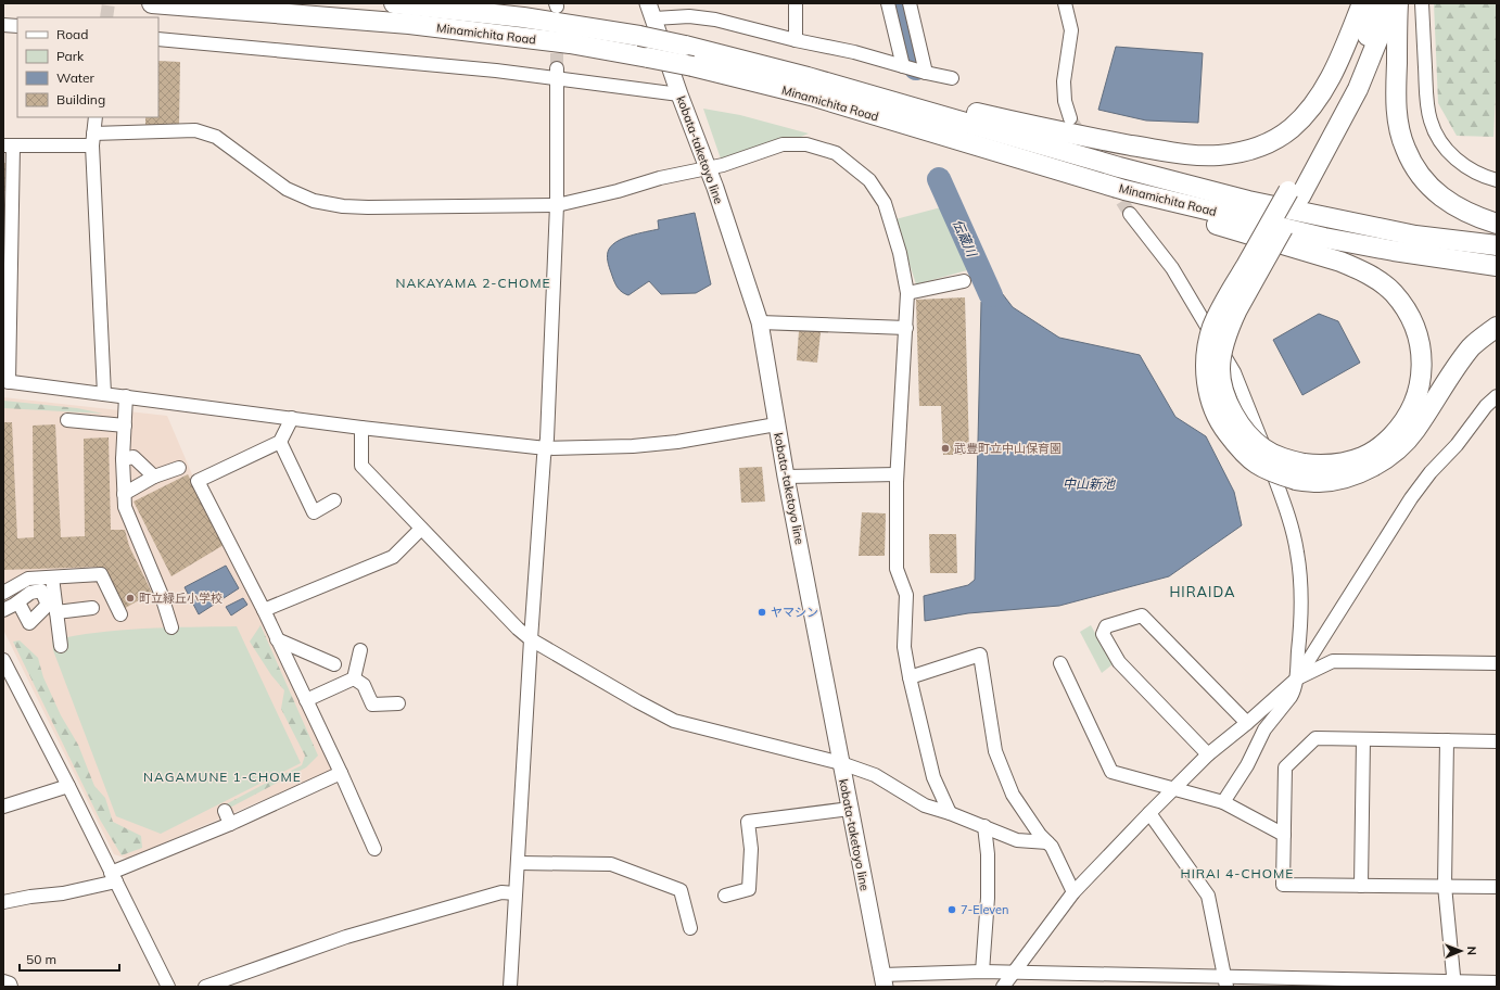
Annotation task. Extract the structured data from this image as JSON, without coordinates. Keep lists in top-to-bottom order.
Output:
{
  "streets": {
    "highway": ["Minamichita Road"],
    "main road": ["kobata-taketoyo line"]
  },
  "districts": [
    "NAKAYAMA 2-CHOME",
    "HIRAIDA",
    "NAGAMUNE 1-CHOME",
    "HIRAI 4-CHOME"
  ],
  "water": ["伝蔵川", "中山新池"],
  "places": [
    "武豊町立中山保育園",
    "町立緑丘小学校",
    "ヤマシン",
    "7-Eleven"
  ],
  "legend": [
    "Road",
    "Park",
    "Water",
    "Building"
  ],
  "scale_bar": "50 m",
  "north": "right"
}
